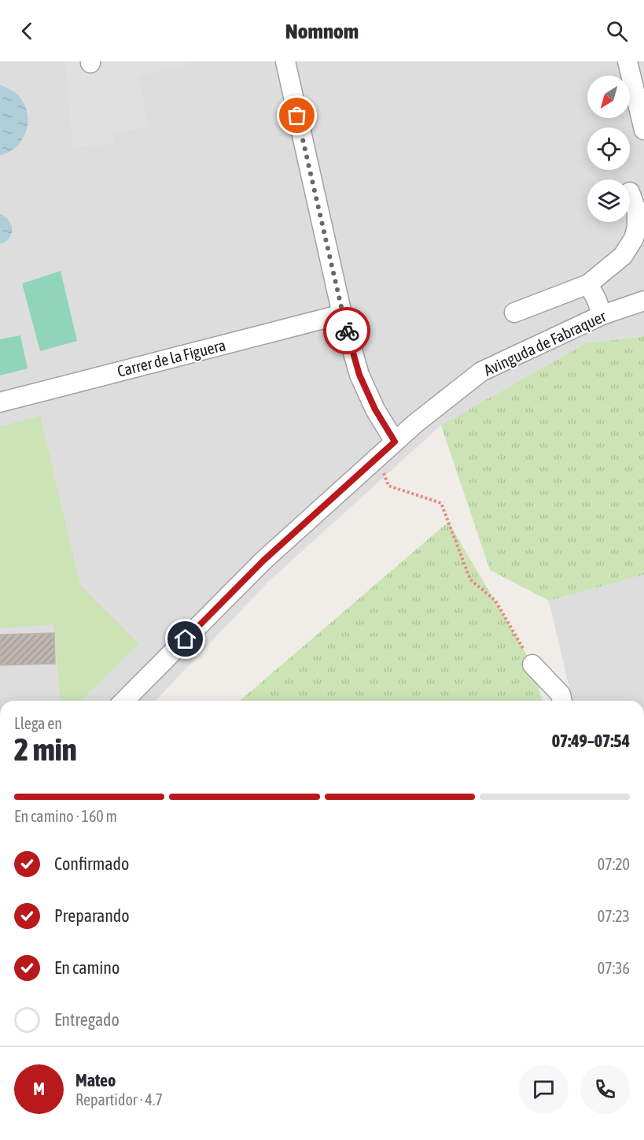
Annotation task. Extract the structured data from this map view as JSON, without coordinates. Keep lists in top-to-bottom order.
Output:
{
  "streets": {
    "street": ["Avinguda de Fabraquer", "Carrer de la Figuera"]
  },
  "north": "bottom left",
  "page": {
    "header": "Nomnom",
    "heading": ["2 min", "Llega en", "07:49–07:54"],
    "panel": ["Mateo", "Repartidor · 4.7"],
    "bar": "En camino · 160 m",
    "list": [
      ["Confirmado", "07:20"],
      ["Preparando", "07:23"],
      ["En camino", "07:36"],
      "Entregado"
    ],
    "round": "M"
  }
}
